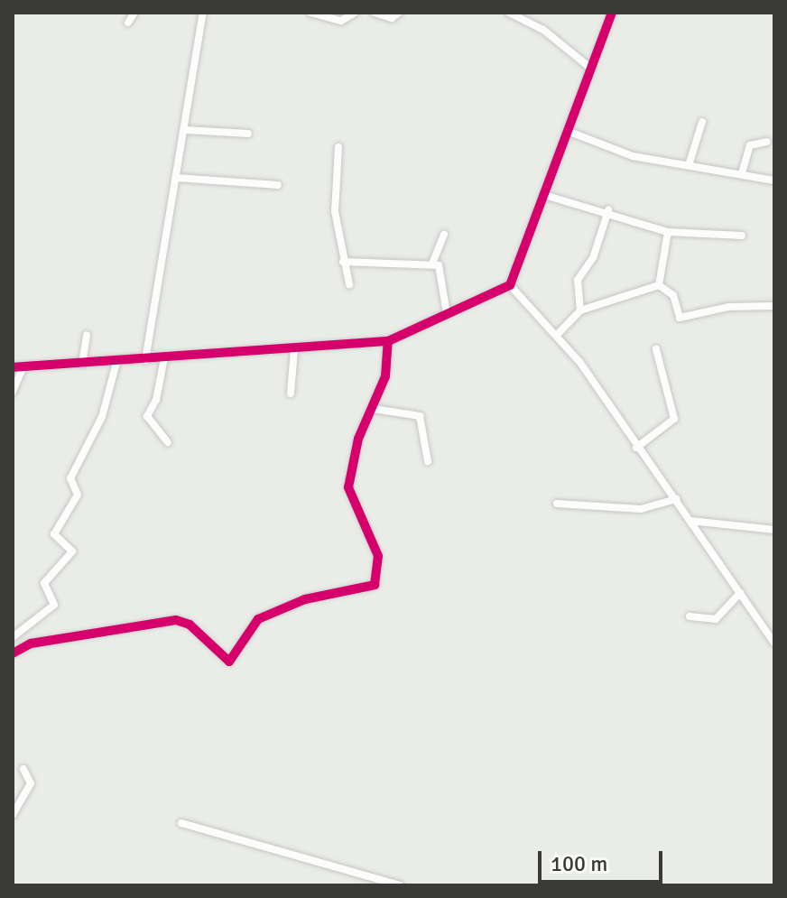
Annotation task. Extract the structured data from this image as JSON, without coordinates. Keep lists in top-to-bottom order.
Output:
{
  "scale_bar": "100 m"
}
